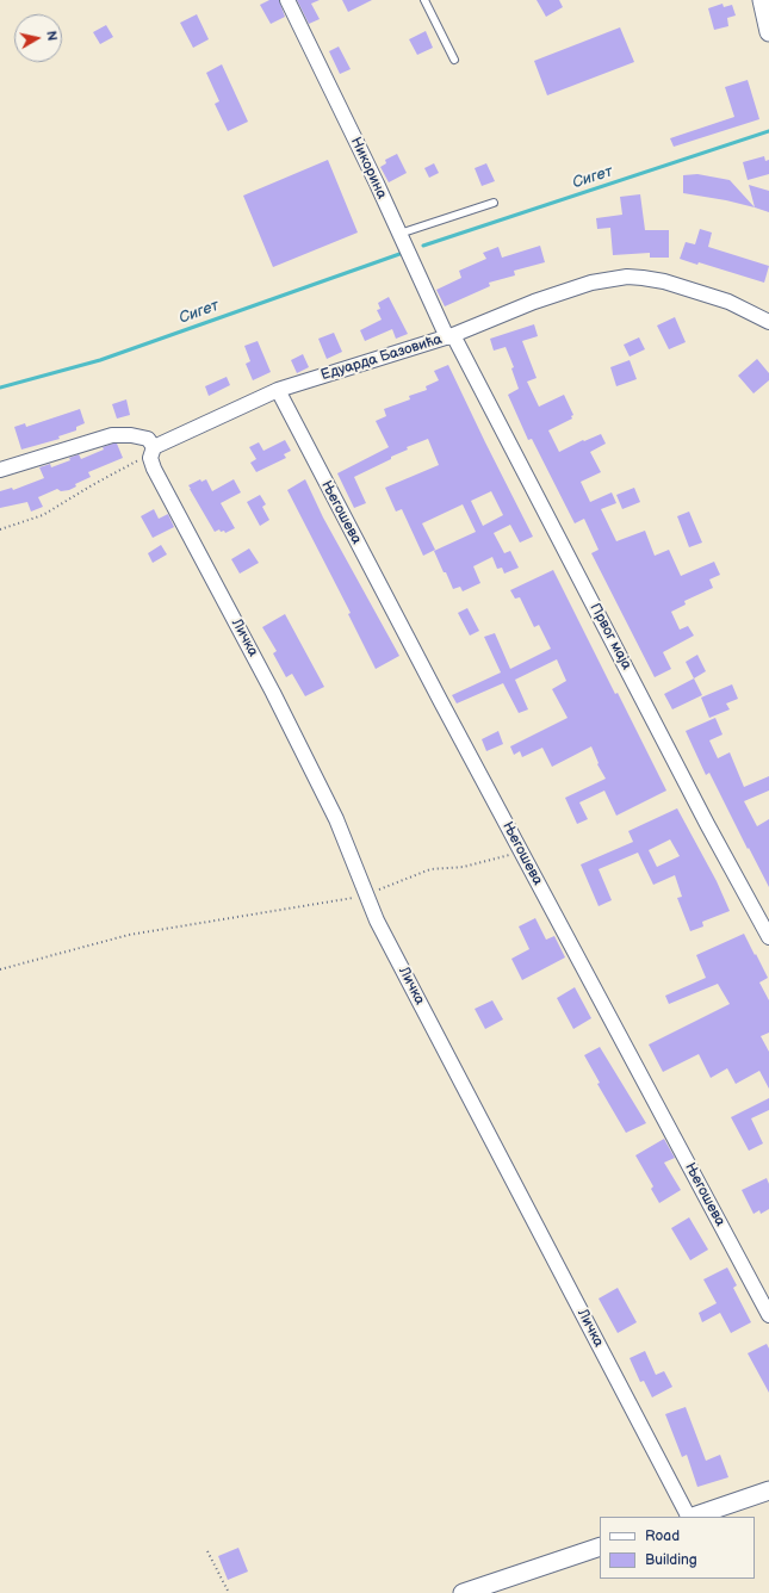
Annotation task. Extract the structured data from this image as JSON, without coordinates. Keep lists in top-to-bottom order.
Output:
{
  "streets": {
    "street": [
      "Никорина",
      "Едуарда Базовића",
      "Његошева",
      "Првог маја",
      "Личка"
    ]
  },
  "crossings": [
    ["Никорина", "Едуарда Базовића"],
    ["Никорина", "Првог маја"],
    ["Едуарда Базовића", "Његошева"],
    ["Едуарда Базовића", "Првог маја"],
    ["Едуарда Базовића", "Личка"]
  ],
  "water": ["Сигет"],
  "legend": ["Road", "Building"],
  "north": "right"
}
